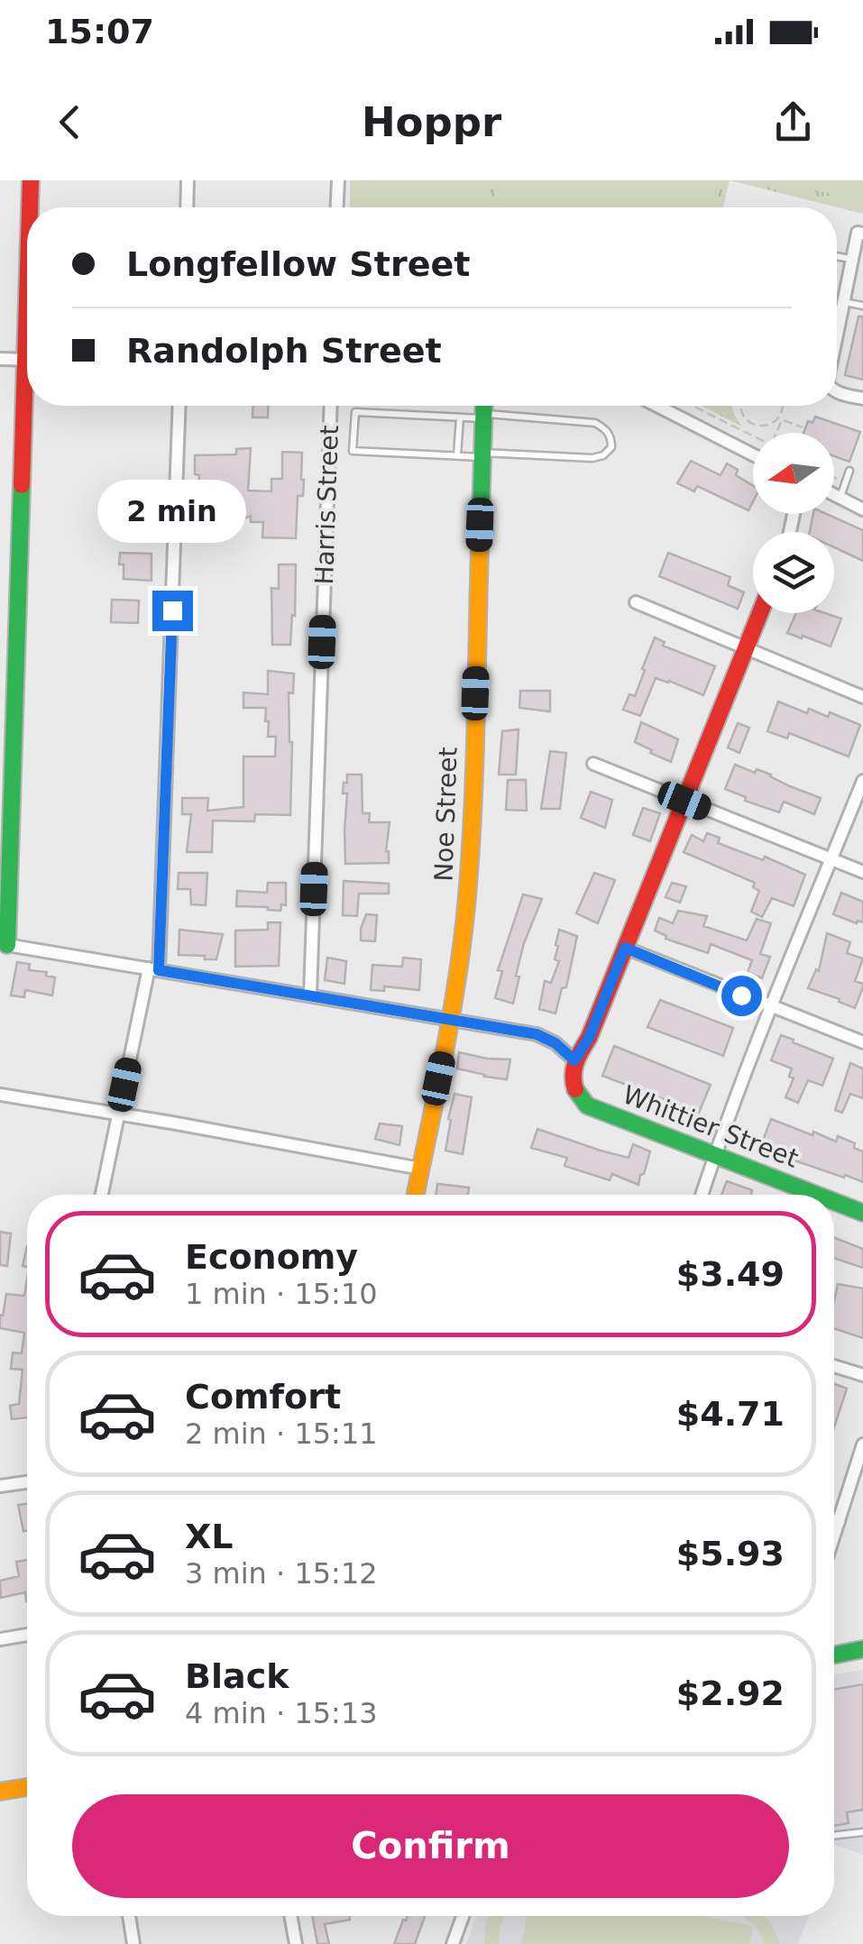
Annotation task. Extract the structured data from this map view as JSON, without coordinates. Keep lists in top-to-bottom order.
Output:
{
  "streets": {
    "street": ["Harris Street", "Noe Street", "Whittier Street"]
  },
  "north": "left",
  "page": {
    "status": "15:07",
    "header": "Hoppr",
    "banner": ["Longfellow Street", "Randolph Street"],
    "bubble": "2 min",
    "list": [
      {
        "name": "Economy",
        "note": "1 min · 15:10",
        "value": "$3.49"
      },
      {
        "name": "Comfort",
        "note": "2 min · 15:11",
        "value": "$4.71"
      },
      {
        "name": "XL",
        "note": "3 min · 15:12",
        "value": "$5.93"
      },
      {
        "name": "Black",
        "note": "4 min · 15:13",
        "value": "$2.92"
      }
    ],
    "buttons": "Confirm"
  }
}
